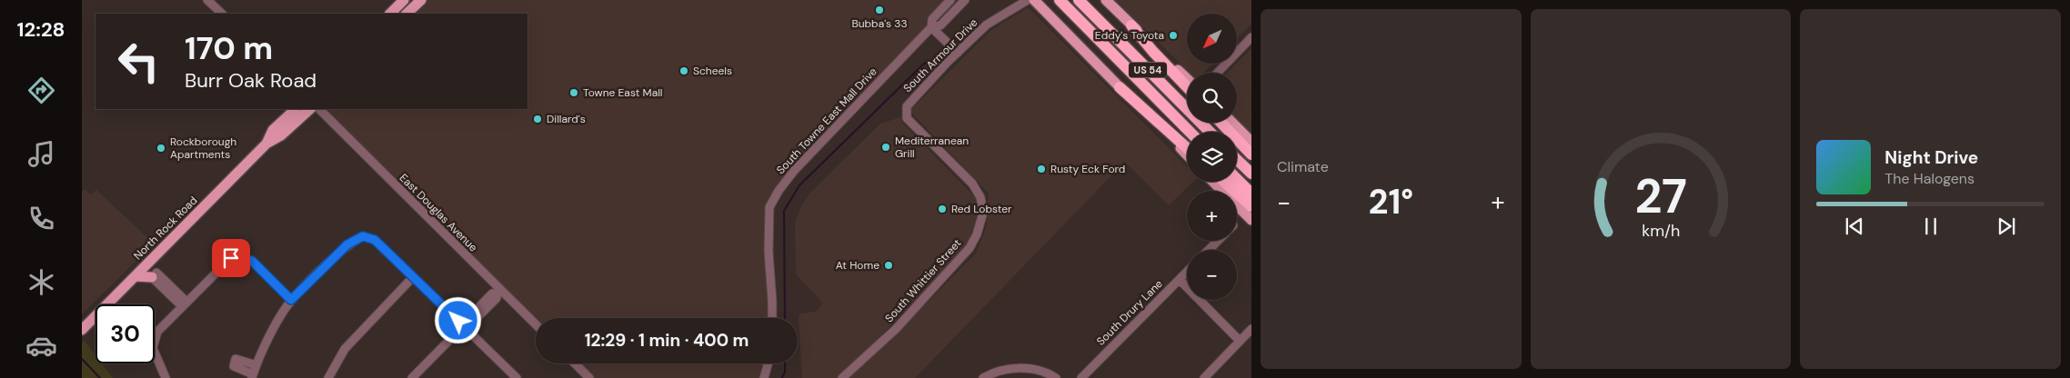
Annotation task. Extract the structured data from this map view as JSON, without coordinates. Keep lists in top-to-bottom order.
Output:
{
  "streets": {
    "highway": ["US 54"],
    "main road": ["North Rock Road"],
    "street": [
      "South Armour Drive",
      "South Towne East Mall Drive",
      "East Douglas Avenue",
      "South Whittier Street",
      "South Drury Lane"
    ]
  },
  "crossings": [
    ["South Armour Drive", "South Whittier Street"]
  ],
  "places": [
    "Bubba's 33",
    "Eddy's Toyota",
    "Scheels",
    "Towne East Mall",
    "Dillard's",
    "Mediterranean Grill",
    "Rockborough Apartments",
    "Rusty Eck Ford",
    "Red Lobster",
    "At Home"
  ],
  "north": "bottom left",
  "page": {
    "tabs": "12:28",
    "tile": "Climate",
    "map_buttons": ["+", "−"],
    "turn": ["170 m", "Burr Oak Road"],
    "song": ["Night Drive", "The Halogens"],
    "heat": ["−", "21°", "+"],
    "limit": "30",
    "trip": "12:29 · 1 min · 400 m",
    "gauge": ["27", "km/h"]
  }
}
